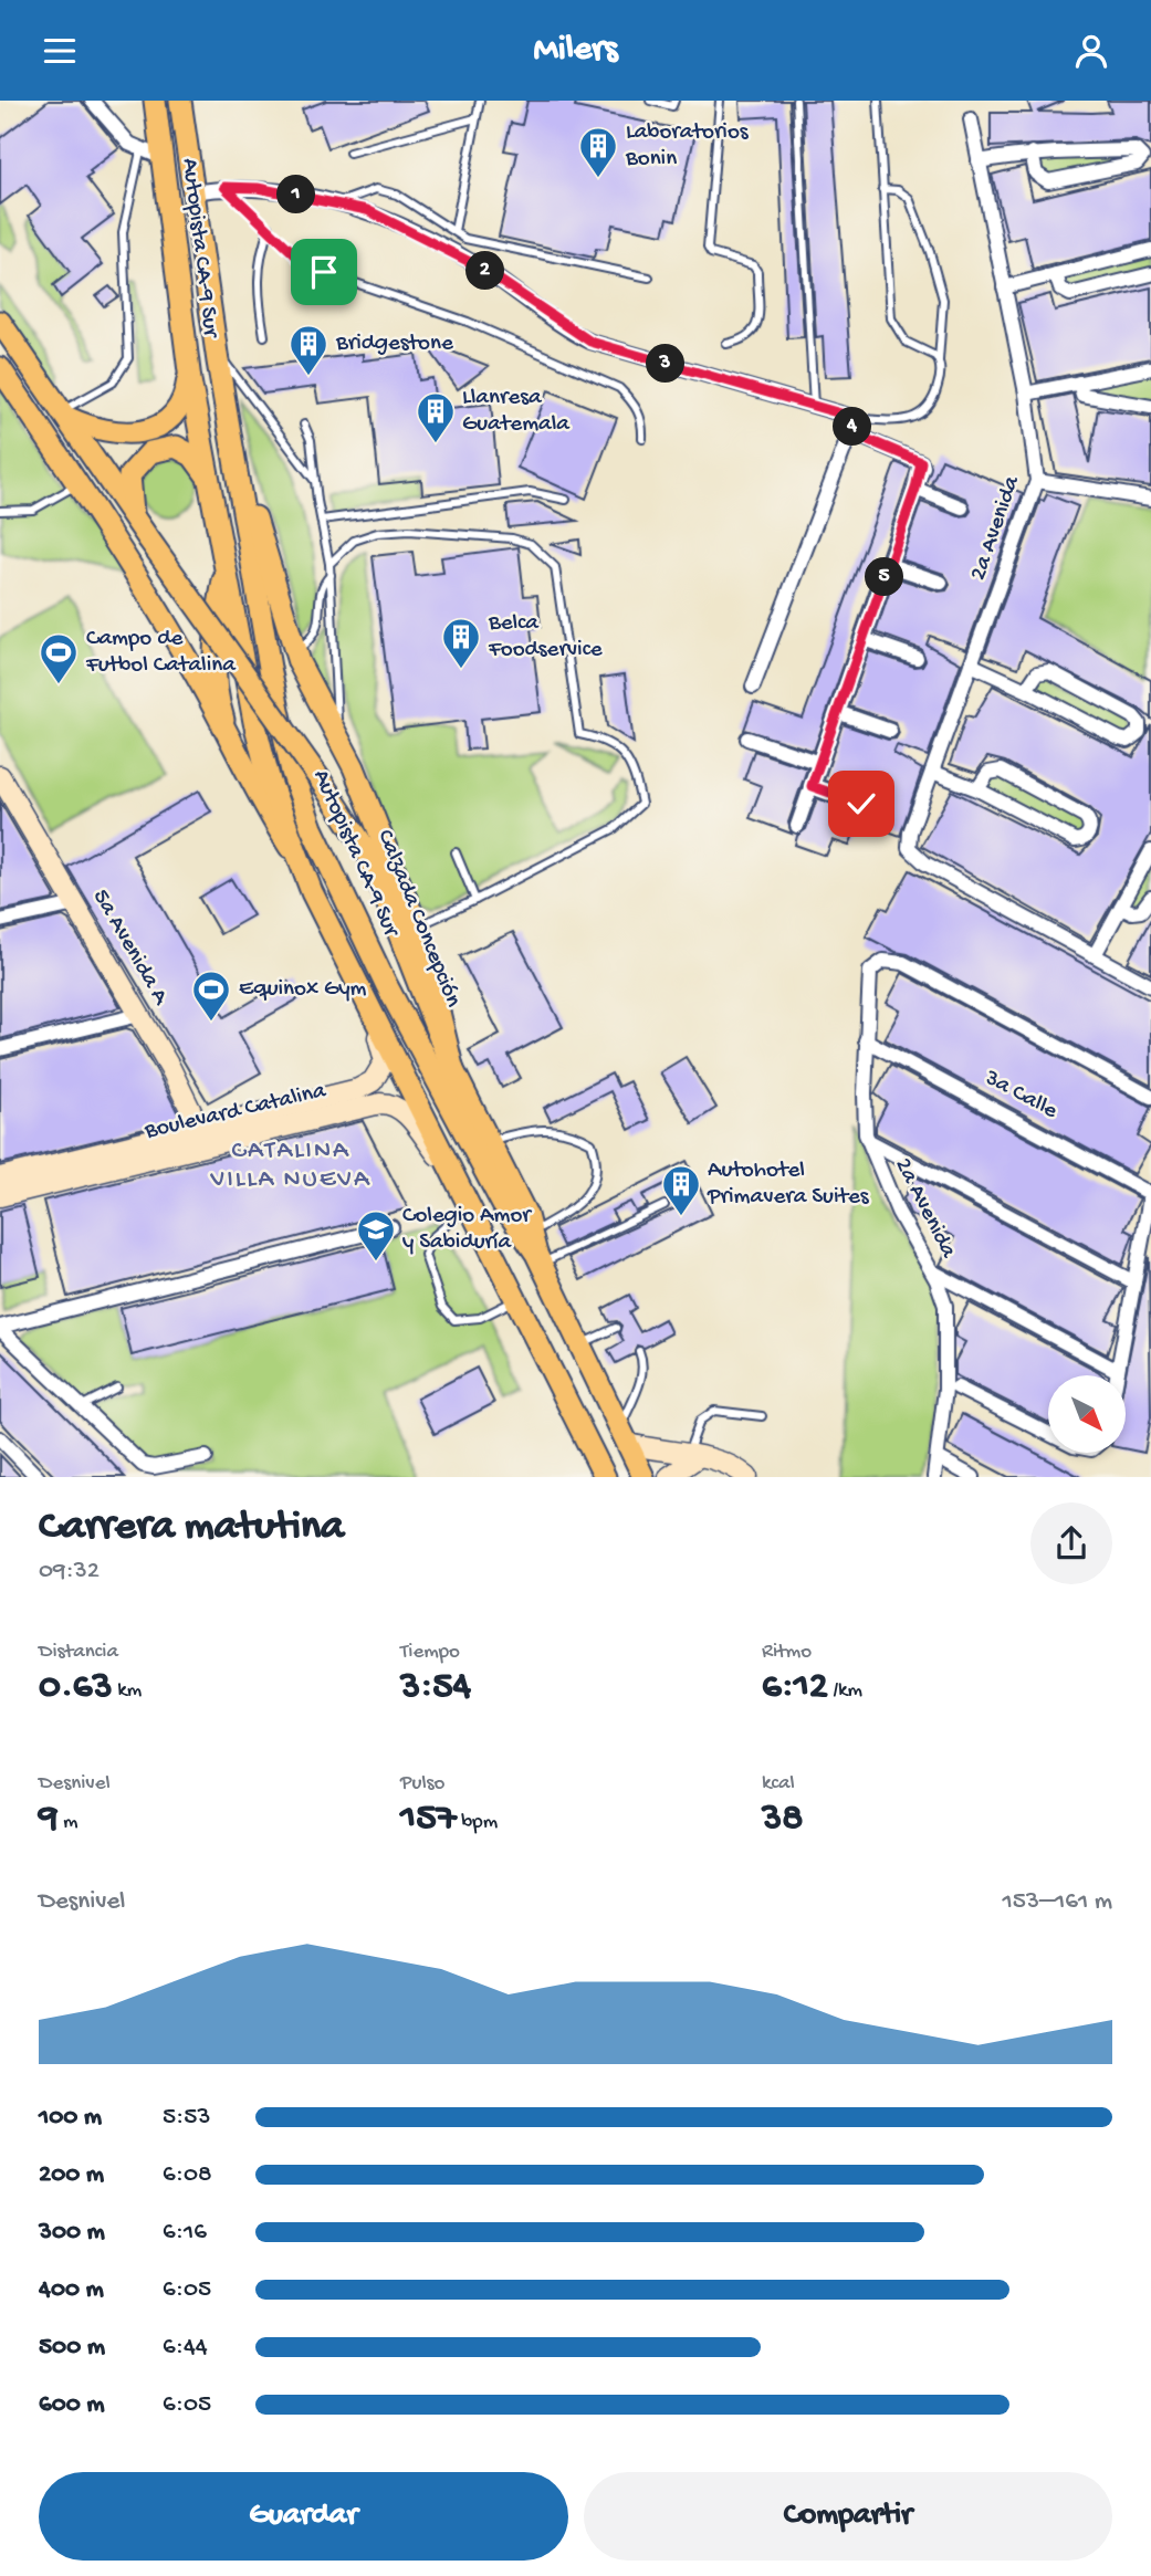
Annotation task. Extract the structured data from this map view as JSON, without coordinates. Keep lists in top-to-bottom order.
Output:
{
  "streets": {
    "main road": [
      "Autopista CA-9 Sur",
      "Calzada Concepción",
      "5a Avenida A",
      "Boulevard Catalina"
    ],
    "street": ["2a Avenida", "3a Calle"]
  },
  "crossings": [
    ["Autopista CA-9 Sur", "Calzada Concepción"],
    ["Autopista CA-9 Sur", "Boulevard Catalina"],
    ["2a Avenida", "3a Calle"],
    ["5a Avenida A", "Boulevard Catalina"]
  ],
  "districts": ["CATALINA VILLA NUEVA"],
  "places": {
    "building": [
      "Laboratorios Bonin",
      "Bridgestone",
      "Llanresa Guatemala",
      "Belca Foodservice",
      "Autohotel Primavera Suites"
    ],
    "sports": ["Campo de Futbol Catalina", "Equinox Gym"],
    "school or university": ["Colegio Amor y Sabiduría"]
  },
  "north": "bottom right",
  "page": {
    "header": "Milers",
    "pins": [
      "1",
      "2",
      "3",
      "4",
      "5"
    ],
    "heading": ["Carrera matutina", "09:32"],
    "stats": [
      ["Distancia", "0.63 km"],
      ["Tiempo", "3:54"],
      ["Ritmo", "6:12 /km"],
      ["Desnivel", "9 m"],
      ["Pulso", "157 bpm"],
      ["kcal", "38"]
    ],
    "chart": ["Desnivel", "153–161 m"],
    "list": [
      {
        "name": "100 m",
        "note": "5:53"
      },
      {
        "name": "200 m",
        "note": "6:08"
      },
      {
        "name": "300 m",
        "note": "6:16"
      },
      {
        "name": "400 m",
        "note": "6:05"
      },
      {
        "name": "500 m",
        "note": "6:44"
      },
      {
        "name": "600 m",
        "note": "6:05"
      }
    ],
    "buttons": ["Guardar", "Compartir"]
  }
}
